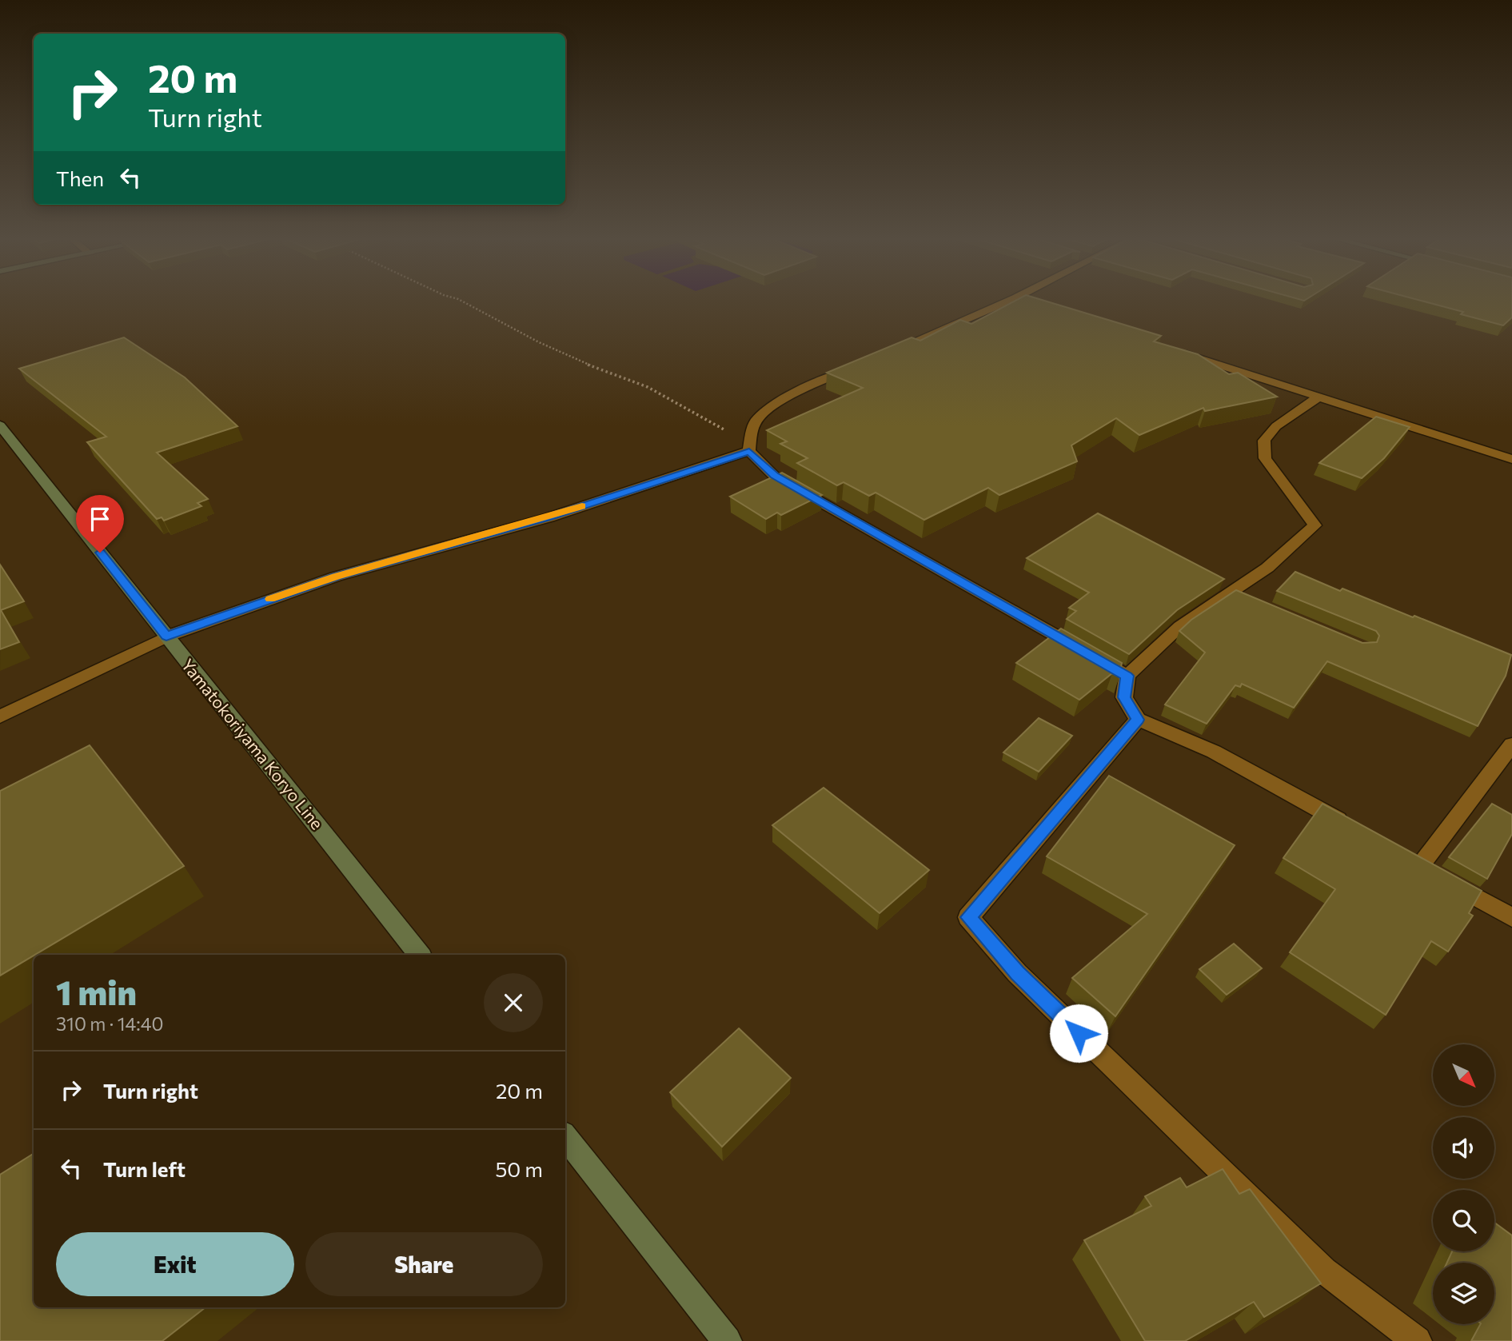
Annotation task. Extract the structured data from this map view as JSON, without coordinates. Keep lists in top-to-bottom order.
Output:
{
  "streets": {
    "main road": ["Yamatokoriyama Koryo Line"]
  },
  "north": "bottom right",
  "page": {
    "turn": ["20 m", "Turn right"],
    "then": "Then",
    "heading": ["1 min", "310 m · 14:40"],
    "list": [
      {
        "name": "Turn right",
        "value": "20 m"
      },
      {
        "name": "Turn left",
        "value": "50 m"
      }
    ],
    "buttons": ["Exit", "Share"]
  }
}
